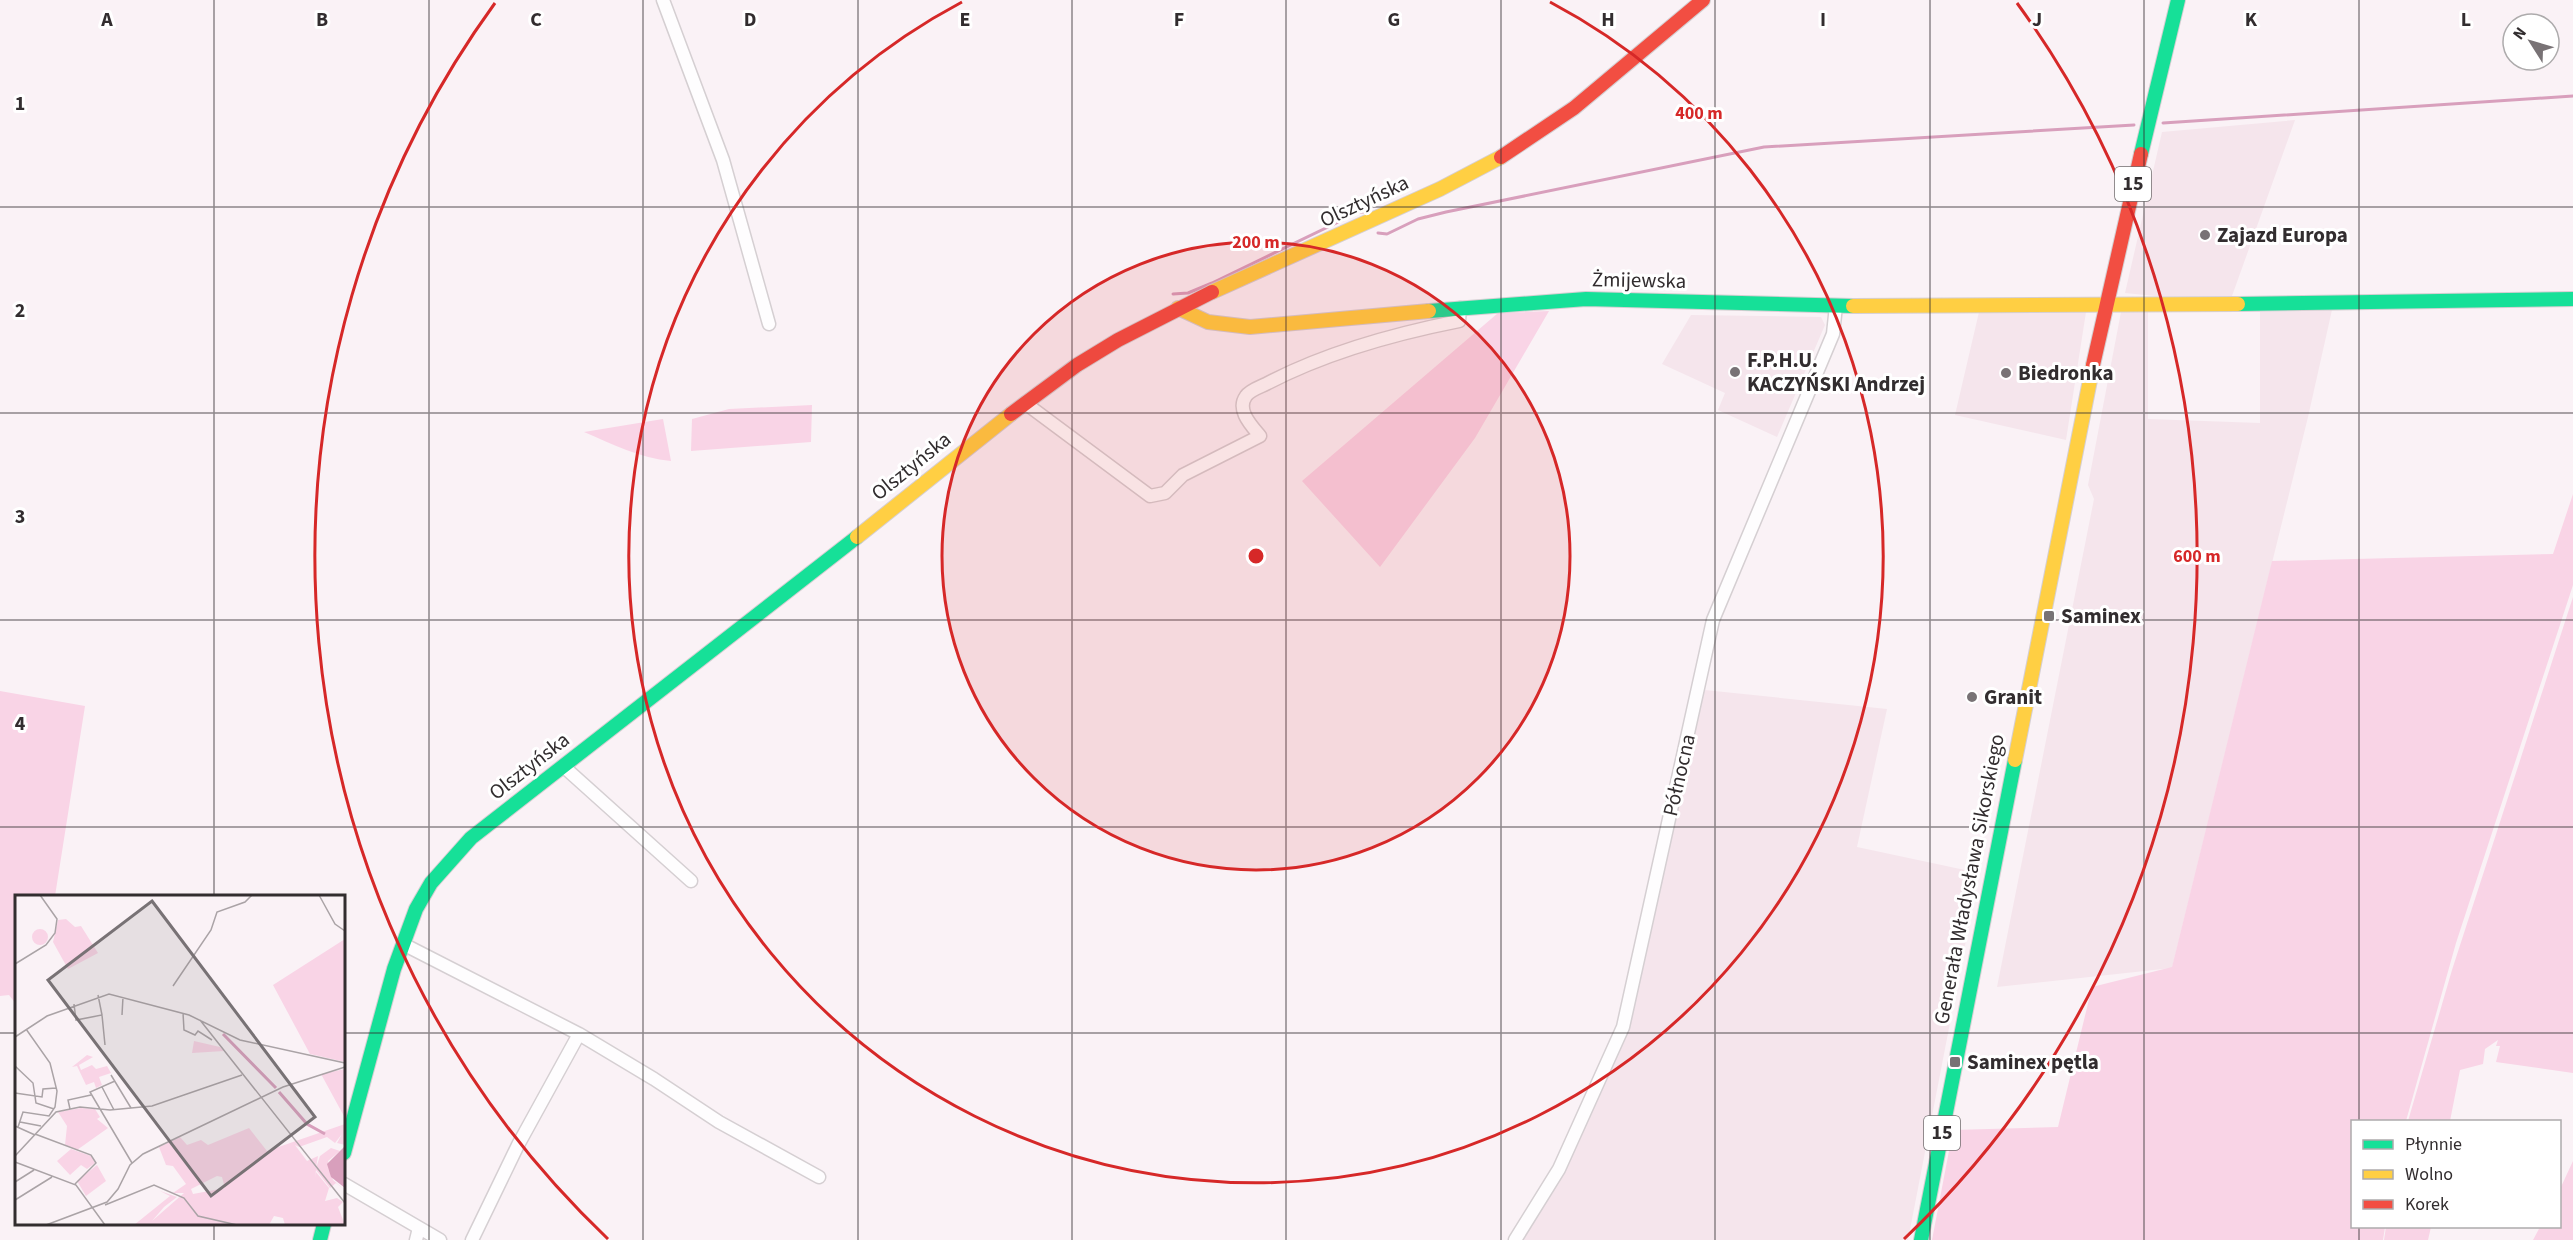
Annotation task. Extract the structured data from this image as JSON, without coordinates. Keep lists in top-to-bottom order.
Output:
{
  "streets": {
    "street": [
      "15",
      "Olsztyńska",
      "Żmijewska",
      "Północna",
      "Generała Władysława Sikorskiego"
    ]
  },
  "crossings": [
    ["Olsztyńska", "Żmijewska"],
    ["Żmijewska", "Północna"],
    ["Żmijewska", "Generała Władysława Sikorskiego"]
  ],
  "places": {
    "other": [
      "Zajazd Europa",
      "F.P.H.U. KACZYŃSKI Andrzej",
      "Biedronka",
      "Granit"
    ],
    "transit": ["Saminex", "Saminex pętla"]
  },
  "legend": ["Płynnie", "Wolno", "Korek"],
  "north": "top left",
  "grid": {
    "columns": [
      "A",
      "B",
      "C",
      "D",
      "E",
      "F",
      "G",
      "H",
      "I",
      "J",
      "K",
      "L"
    ],
    "rows": [
      "1",
      "2",
      "3",
      "4"
    ]
  },
  "rings": ["400 m", "200 m", "600 m"]
}
